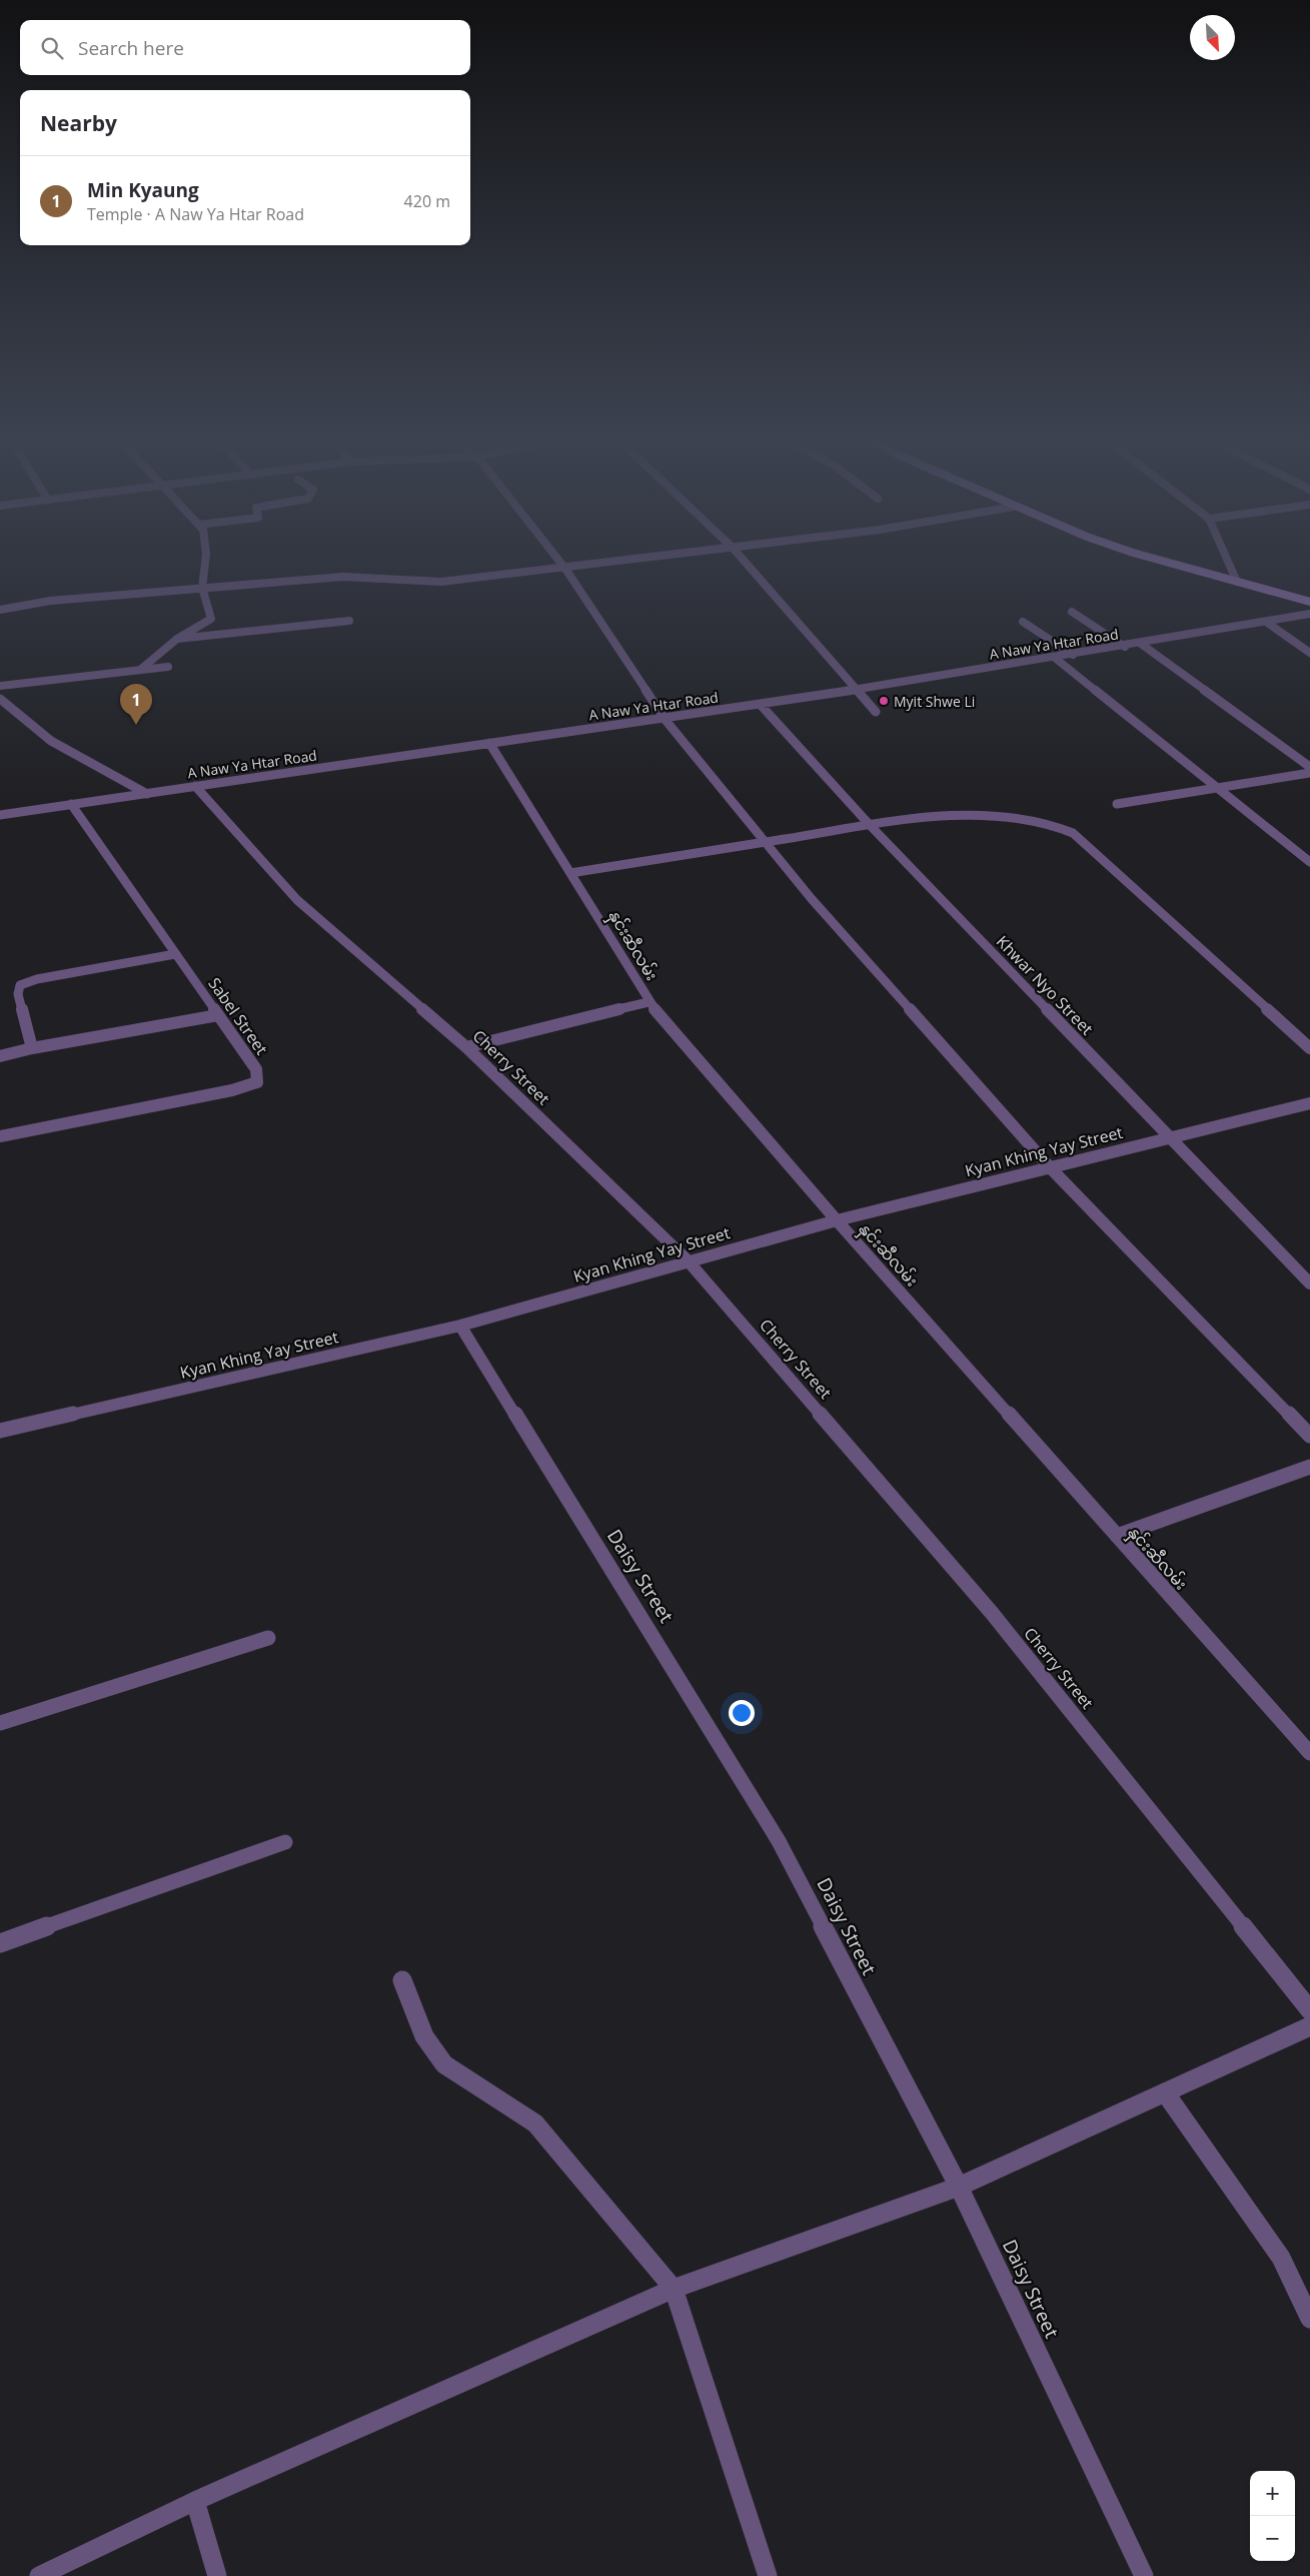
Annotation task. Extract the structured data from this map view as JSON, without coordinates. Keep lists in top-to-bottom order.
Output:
{
  "streets": {
    "street": [
      "A Naw Ya Htar Road",
      "နှင်းဆီလမ်း",
      "Khwar Nyo Street",
      "Sabel Street",
      "Cherry Street",
      "Kyan Khing Yay Street",
      "Daisy Street"
    ]
  },
  "crossings": [
    ["A Naw Ya Htar Road", "နှင်းဆီလမ်း"],
    ["A Naw Ya Htar Road", "Khwar Nyo Street"],
    ["A Naw Ya Htar Road", "Sabel Street"],
    ["A Naw Ya Htar Road", "Cherry Street"],
    ["နှင်းဆီလမ်း", "Kyan Khing Yay Street"],
    ["Khwar Nyo Street", "Kyan Khing Yay Street"],
    ["Cherry Street", "Kyan Khing Yay Street"],
    ["Kyan Khing Yay Street", "Daisy Street"]
  ],
  "places": ["Myit Shwe Li"],
  "north": "bottom right",
  "page": {
    "search": "Search here",
    "heading": "Nearby",
    "list": [
      {
        "mark": "1",
        "name": "Min Kyaung",
        "note": "Temple · A Naw Ya Htar Road",
        "value": "420 m"
      }
    ],
    "pins": "1",
    "map_buttons": ["+", "−"]
  }
}
